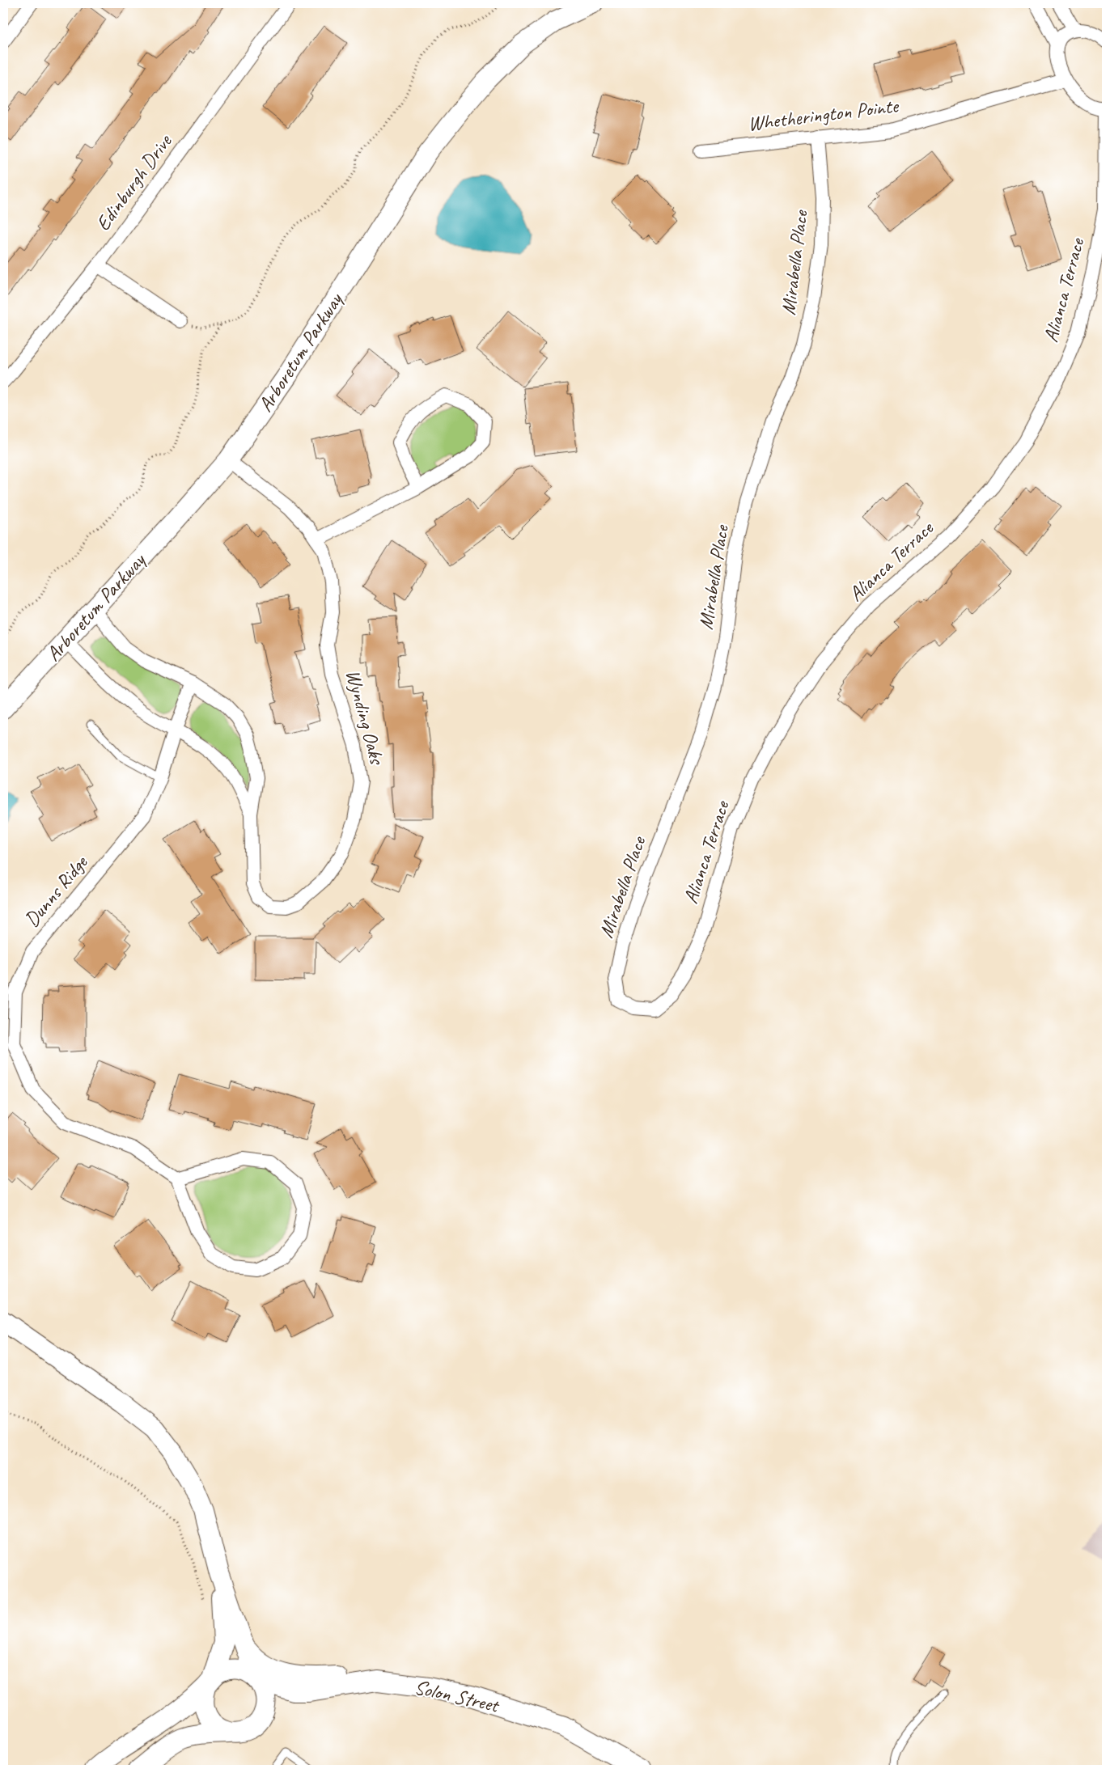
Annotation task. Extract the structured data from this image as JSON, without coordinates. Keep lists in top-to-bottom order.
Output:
{
  "streets": {
    "street": [
      "Whetherington Pointe",
      "Edinburgh Drive",
      "Mirabella Place",
      "Alianca Terrace",
      "Arboretum Parkway",
      "Wynding Oaks",
      "Dunns Ridge",
      "Solon Street"
    ]
  },
  "crossings": [
    ["Whetherington Pointe", "Mirabella Place"],
    ["Mirabella Place", "Alianca Terrace"],
    ["Arboretum Parkway", "Wynding Oaks"],
    ["Wynding Oaks", "Dunns Ridge"]
  ]
}
